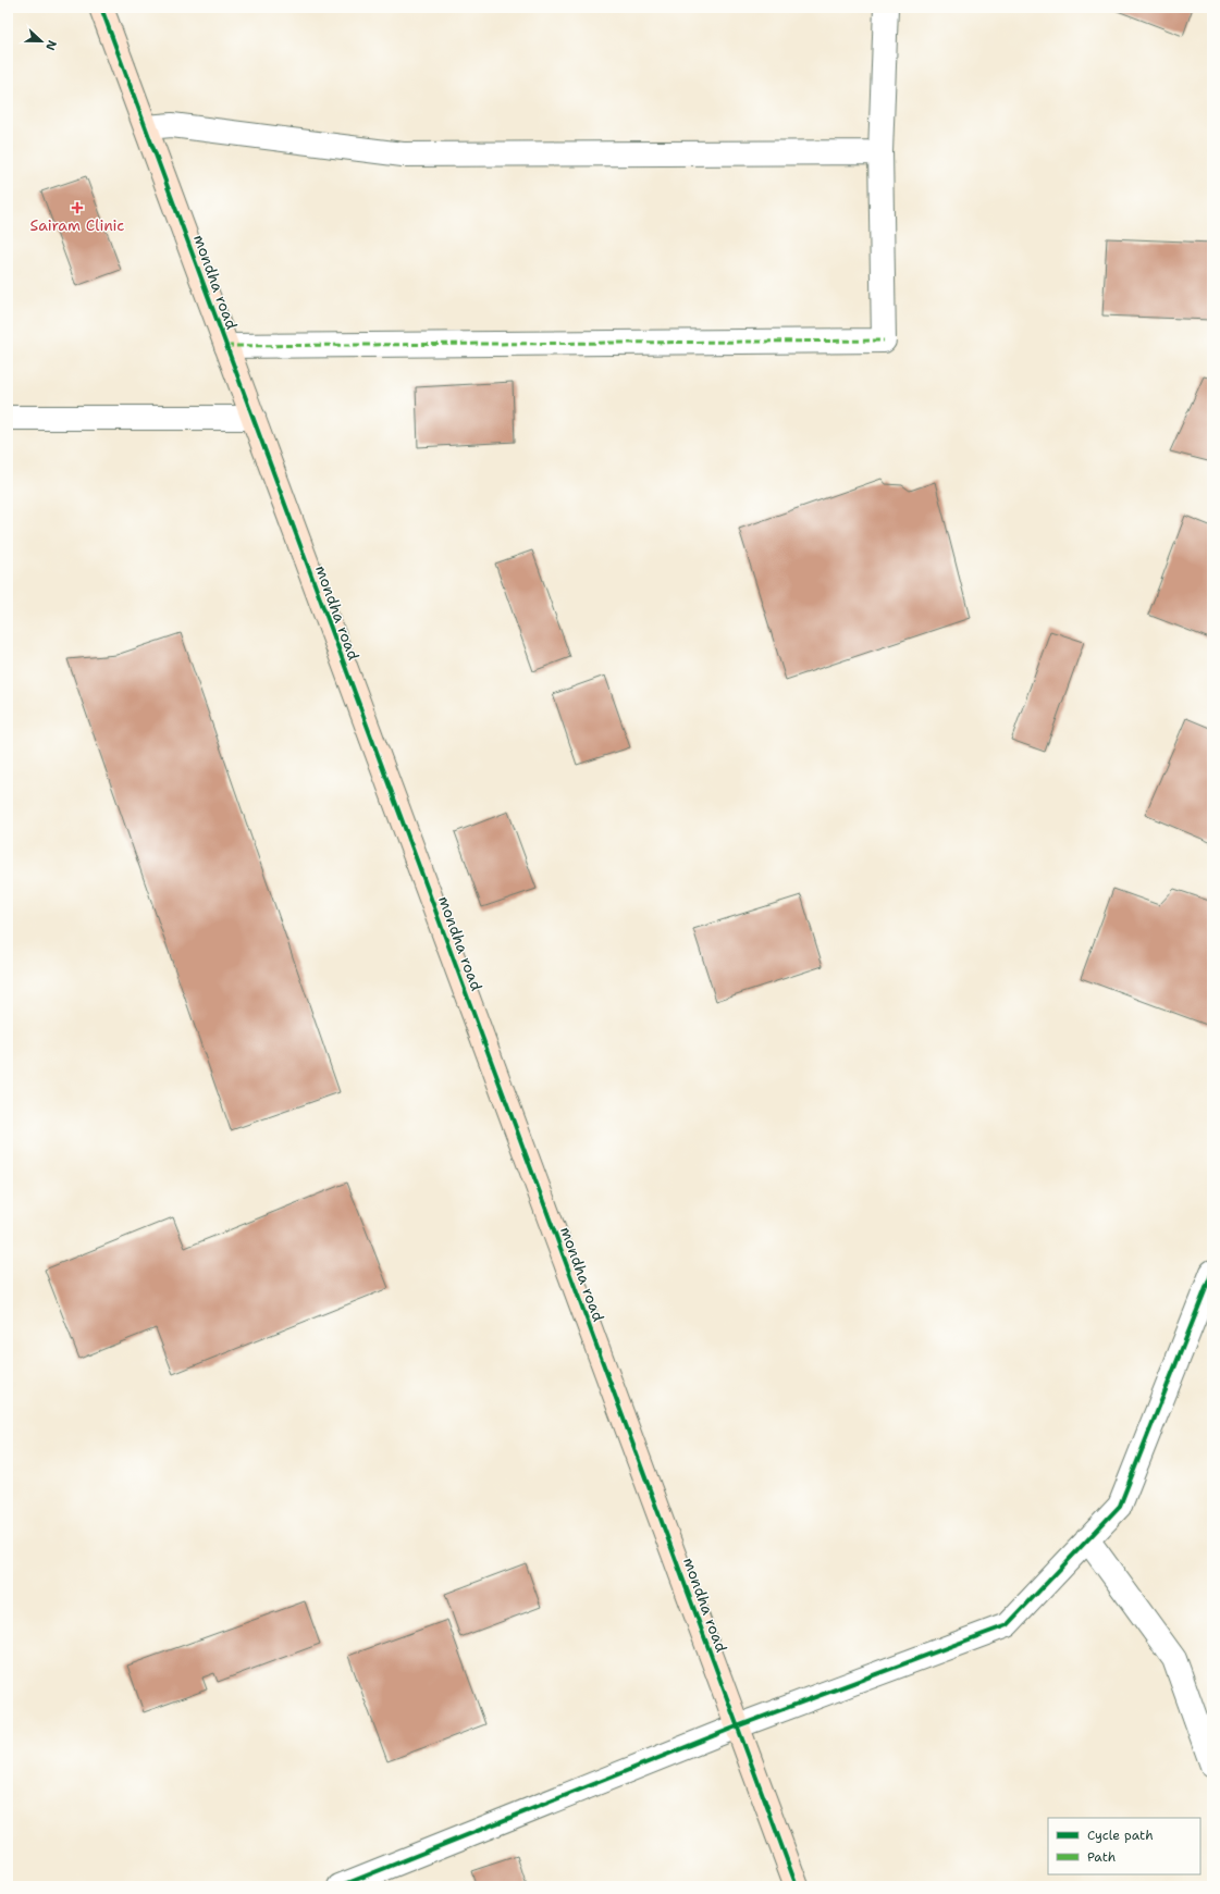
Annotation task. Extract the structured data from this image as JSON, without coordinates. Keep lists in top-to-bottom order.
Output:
{
  "streets": {
    "street": ["mondha road"]
  },
  "places": {
    "health": ["Sairam Clinic"]
  },
  "legend": ["Cycle path", "Path"],
  "north": "right"
}
